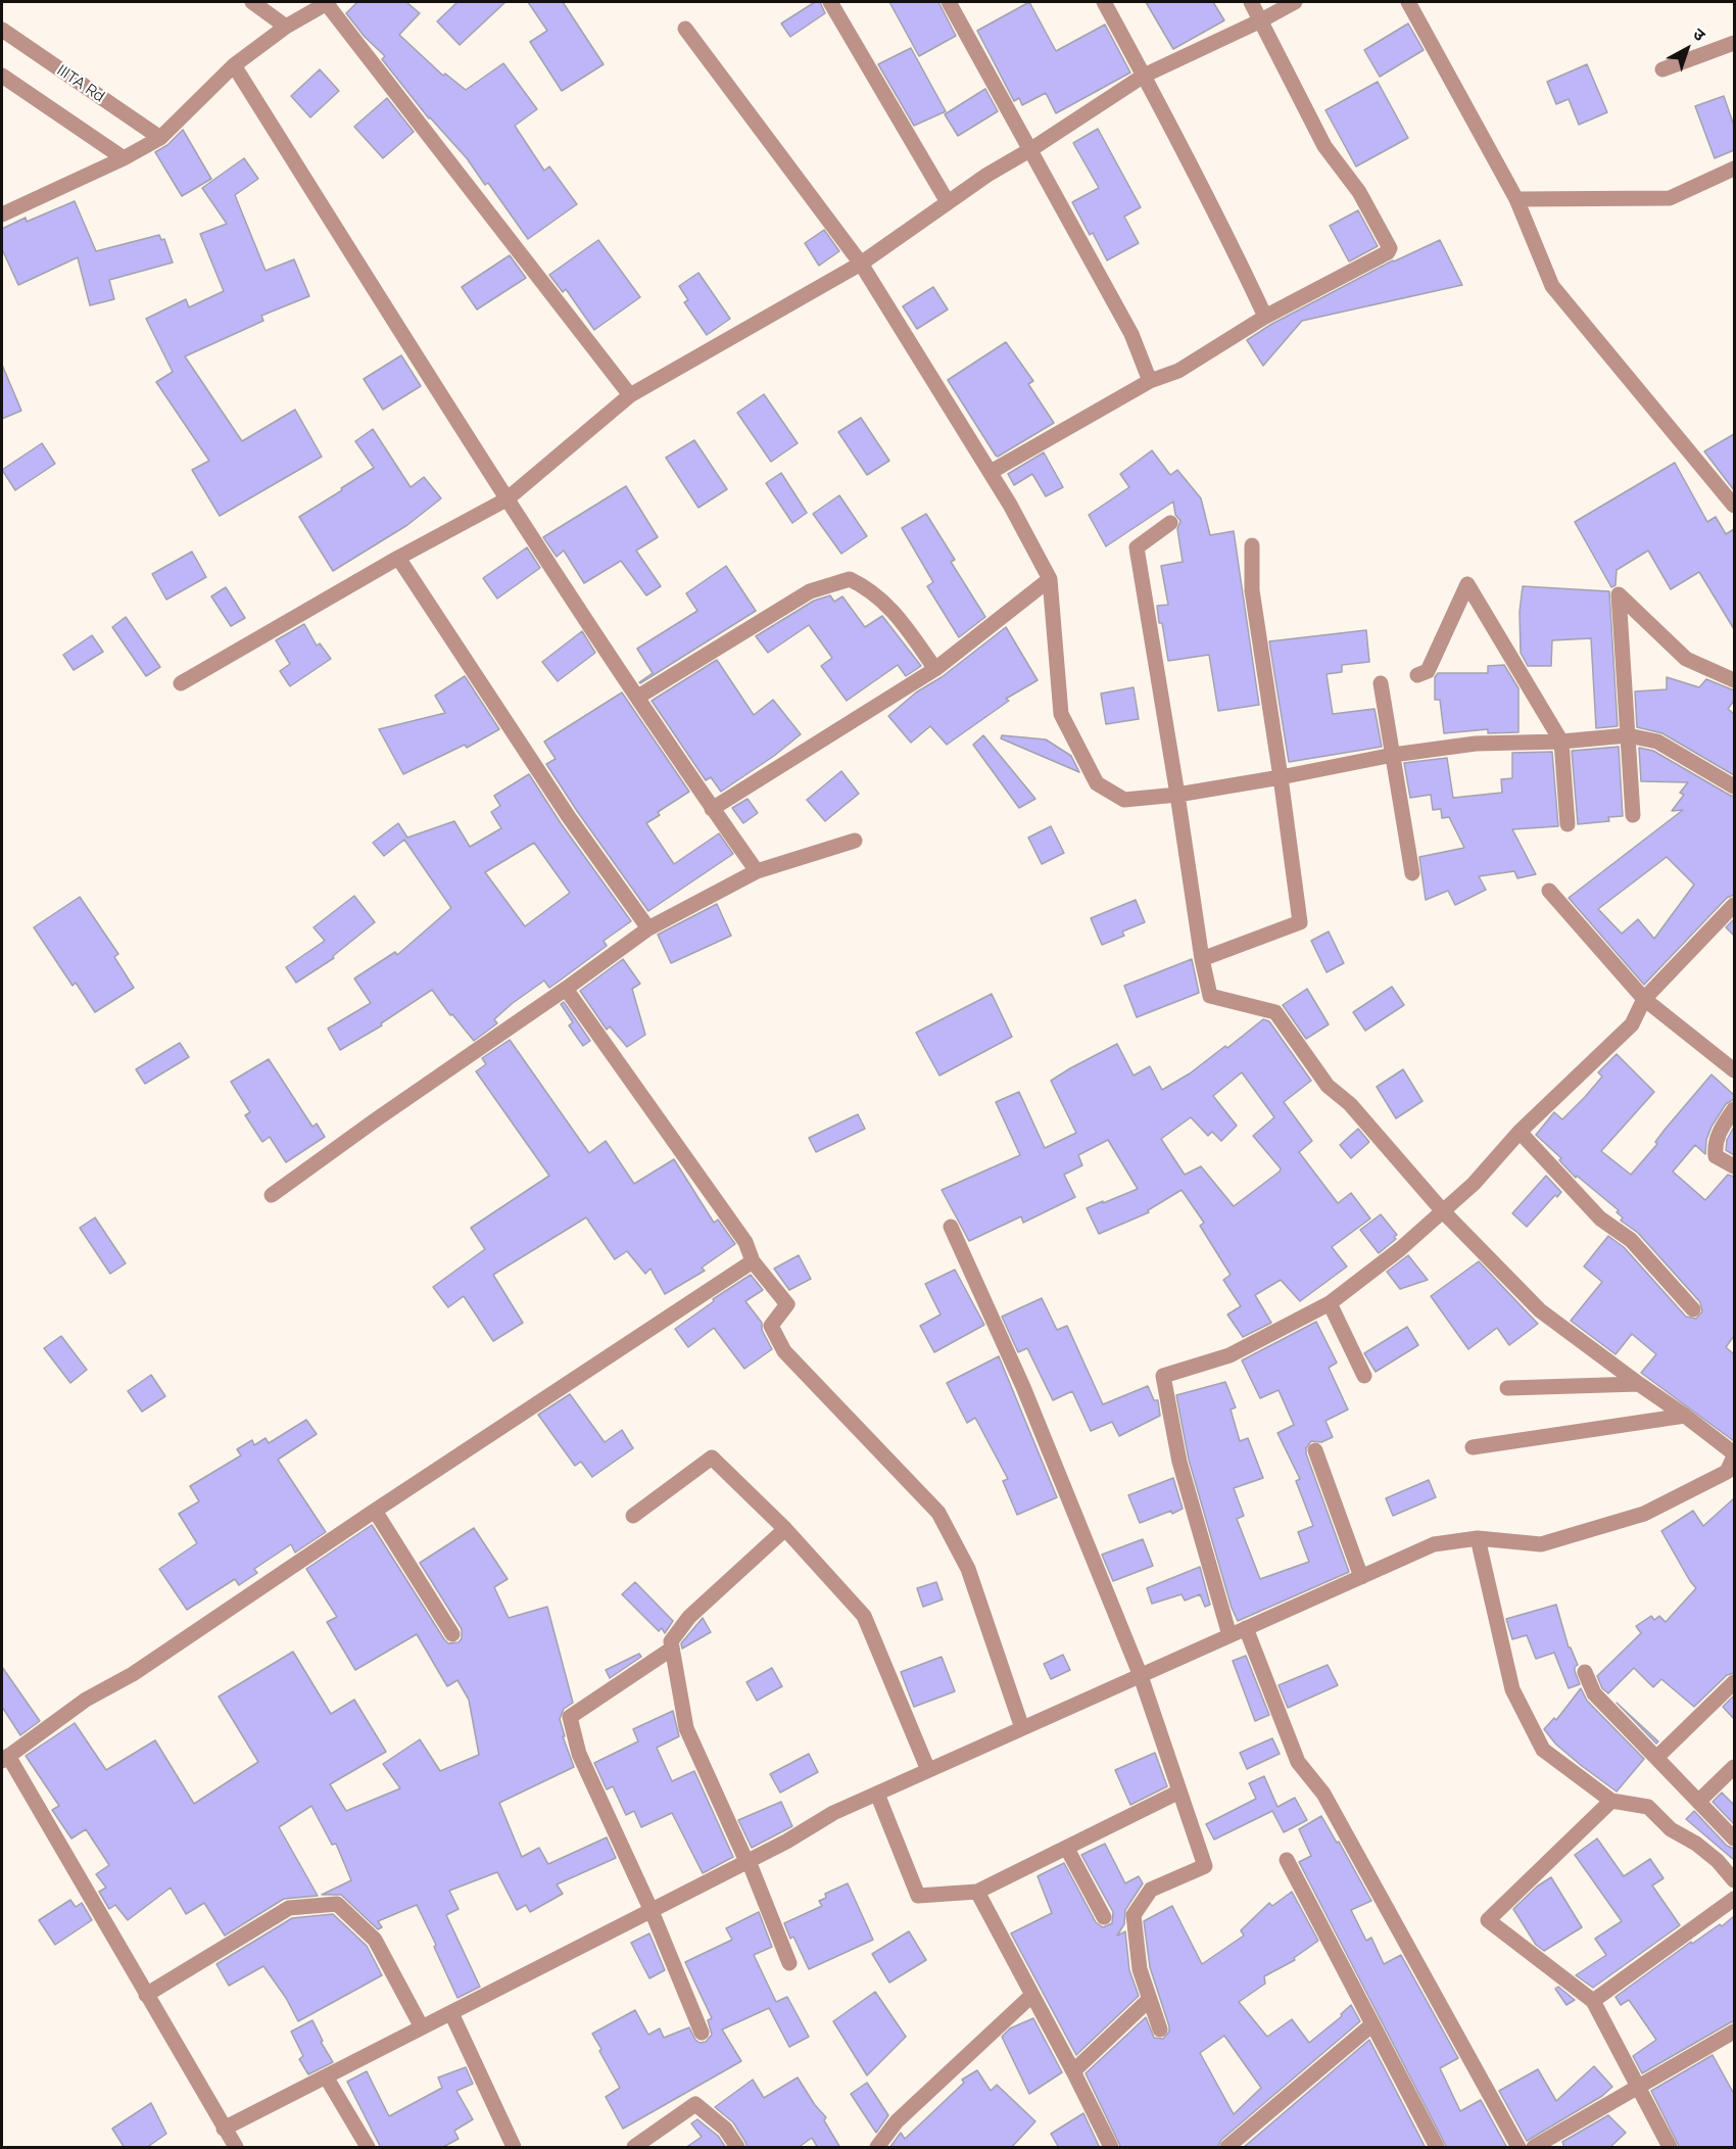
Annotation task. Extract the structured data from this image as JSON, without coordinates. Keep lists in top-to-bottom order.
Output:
{
  "streets": {
    "street": ["IIITA Rd"]
  },
  "north": "top right"
}
